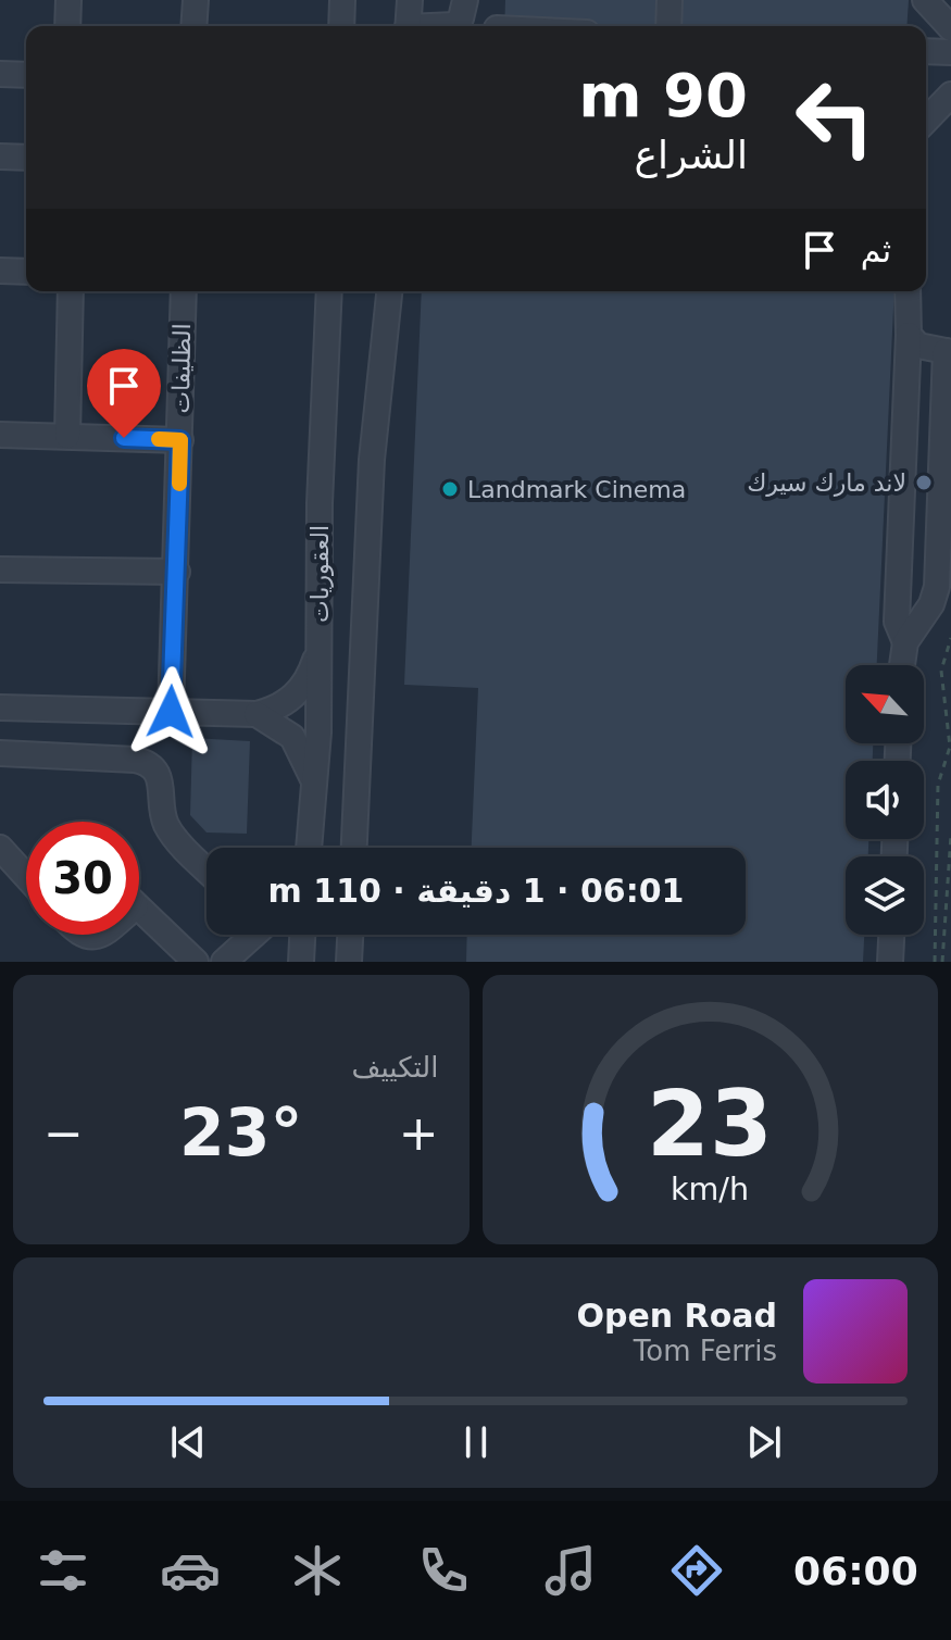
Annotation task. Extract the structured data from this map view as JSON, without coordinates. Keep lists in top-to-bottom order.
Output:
{
  "streets": {
    "street": ["الظليفات", "العقوريات"]
  },
  "places": ["لاند مارك سيرك", "Landmark Cinema"],
  "north": "top left",
  "page": {
    "turn": ["90 m", "الشراع"],
    "then": "ثم",
    "limit": "30",
    "trip": "06:01 · 1 دقيقة · 110 m",
    "tile": "التكييف",
    "heat": ["−", "23°", "+"],
    "song": ["Open Road", "Tom Ferris"],
    "tabs": "06:00",
    "gauge": ["23", "km/h"]
  }
}
